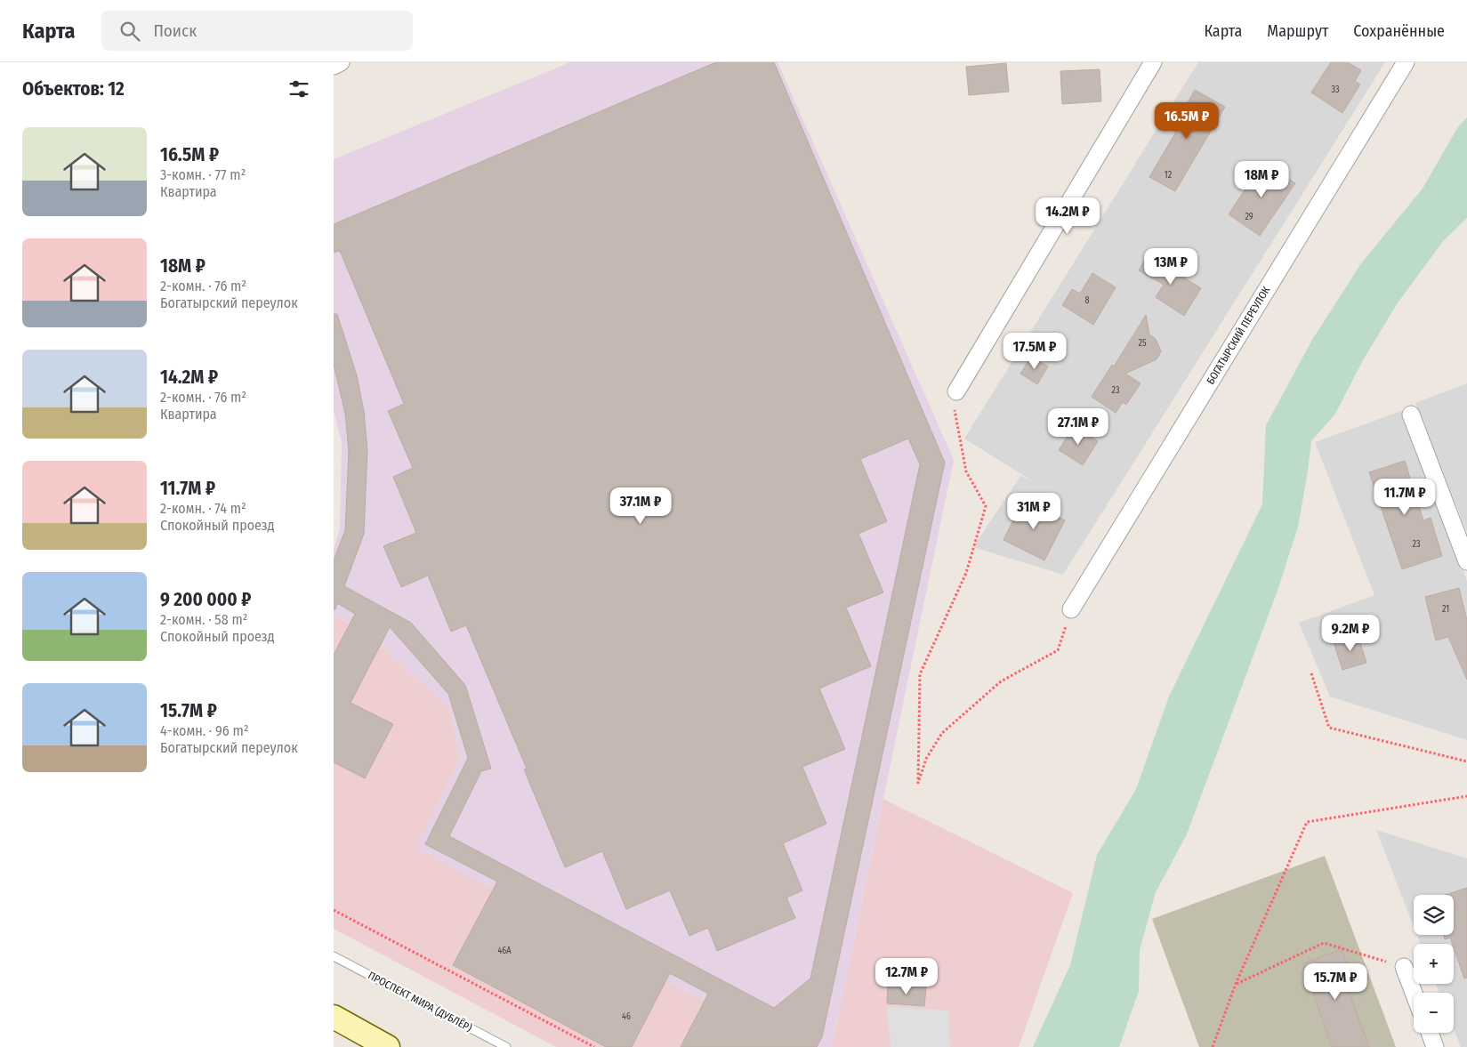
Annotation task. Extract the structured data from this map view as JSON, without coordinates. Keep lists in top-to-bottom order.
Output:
{
  "streets": {
    "street": ["БОГАТЫРСКИЙ ПЕРЕУЛОК"],
    "lane": ["ПРОСПЕКТ МИРА (ДУБЛЁР)"]
  },
  "house_numbers": [
    "33",
    "12",
    "29",
    "8",
    "25",
    "23",
    "23",
    "21",
    "46А",
    "46"
  ],
  "page": {
    "header": "Карта",
    "search": "Поиск",
    "nav": ["Карта", "Маршрут", "Сохранённые"],
    "heading": "Объектов: 12",
    "price": [
      "16.5M ₽",
      "18M ₽",
      "14.2M ₽",
      "13M ₽",
      "17.5M ₽",
      "27.1M ₽",
      "11.7M ₽",
      "37.1M ₽",
      "31M ₽",
      "9.2M ₽",
      "12.7M ₽",
      "15.7M ₽"
    ],
    "list": [
      {
        "name": "16.5M ₽",
        "note": "3-комн. · 77 m² · Квартира"
      },
      {
        "name": "18M ₽",
        "note": "2-комн. · 76 m² · Богатырский переулок"
      },
      {
        "name": "14.2M ₽",
        "note": "2-комн. · 76 m² · Квартира"
      },
      {
        "name": "11.7M ₽",
        "note": "2-комн. · 74 m² · Спокойный проезд"
      },
      {
        "name": "9 200 000 ₽",
        "note": "2-комн. · 58 m² · Спокойный проезд"
      },
      {
        "name": "15.7M ₽",
        "note": "4-комн. · 96 m² · Богатырский переулок"
      }
    ],
    "map_buttons": ["+", "−"]
  }
}
